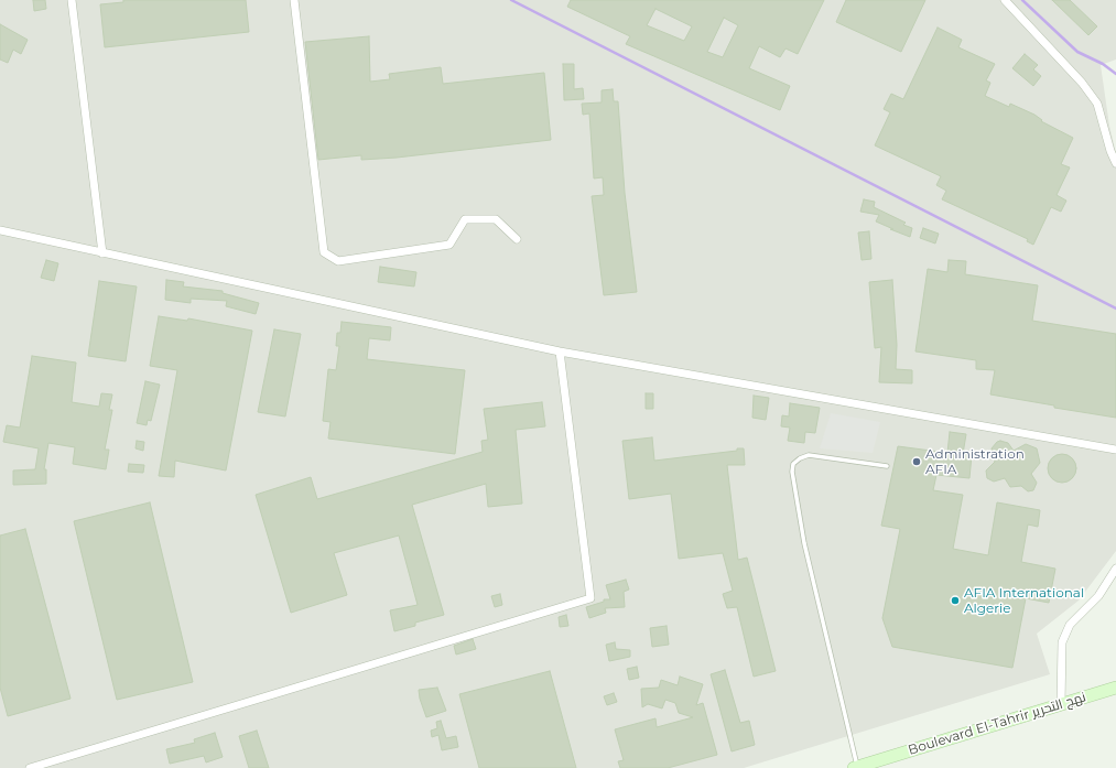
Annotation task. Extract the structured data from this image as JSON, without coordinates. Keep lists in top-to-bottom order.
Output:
{
  "streets": {
    "main road": ["Boulevard El-Tahrir نهج التحرير"]
  },
  "places": ["Administration AFIA", "AFIA International Algerie"]
}
